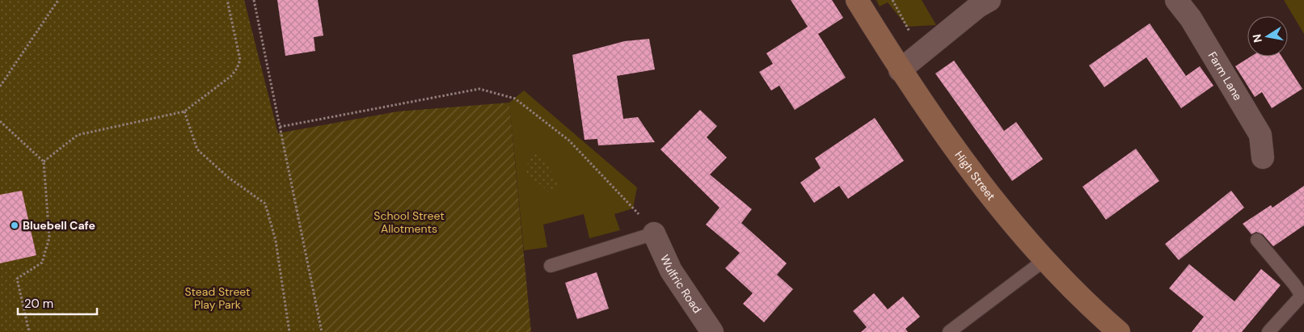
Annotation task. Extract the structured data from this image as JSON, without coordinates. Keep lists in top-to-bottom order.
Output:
{
  "streets": {
    "main road": ["High Street"],
    "street": ["Farm Lane", "Wulfric Road"]
  },
  "parks": ["School Street Allotments", "Stead Street Play Park"],
  "places": ["Bluebell Cafe"],
  "scale_bar": "20 m",
  "north": "left"
}
